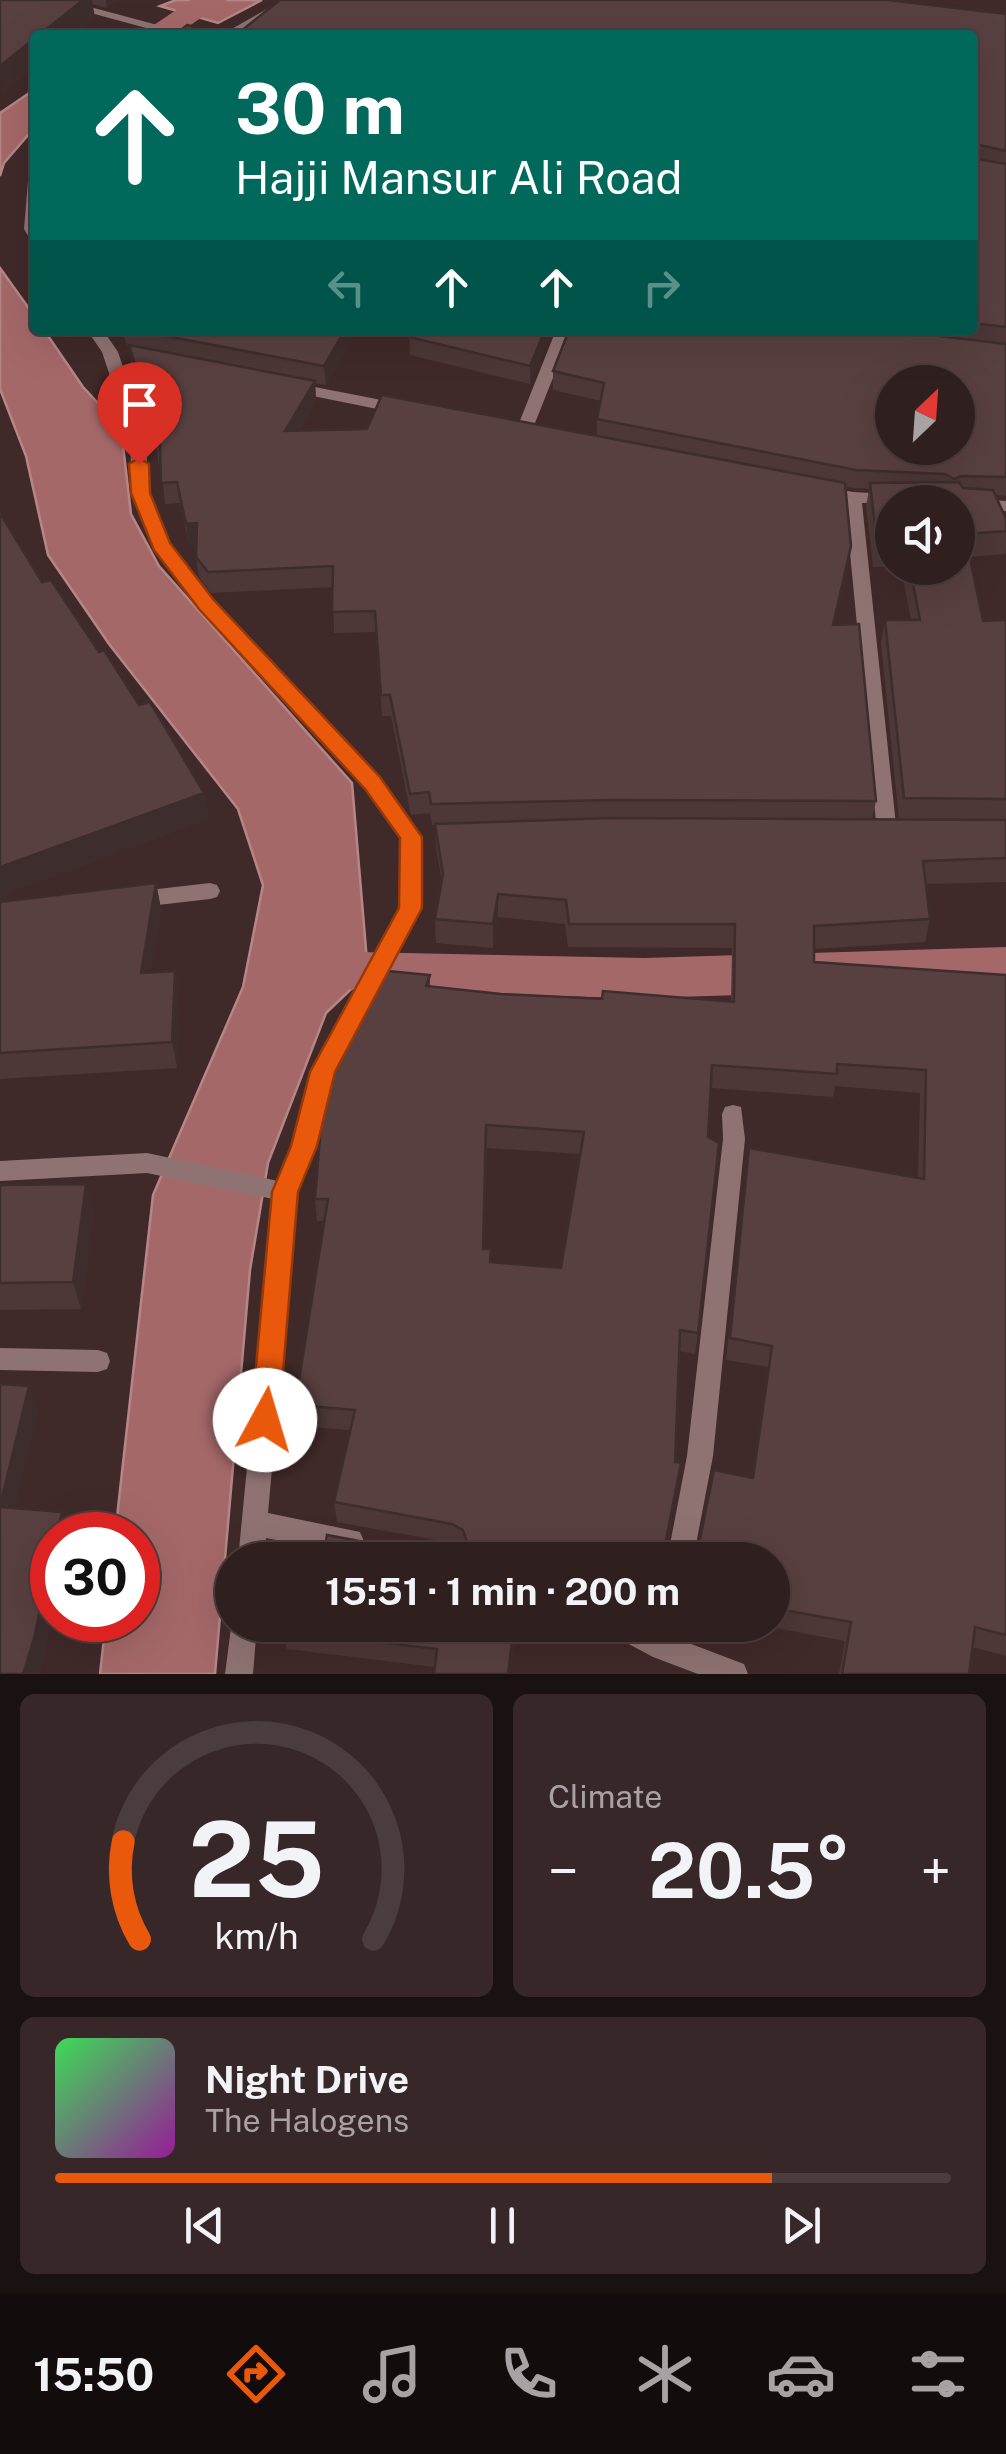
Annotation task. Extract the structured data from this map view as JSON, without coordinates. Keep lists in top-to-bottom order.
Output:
{
  "north": "top right",
  "page": {
    "turn": ["30 m", "Hajji Mansur Ali Road"],
    "limit": "30",
    "trip": "15:51 · 1 min · 200 m",
    "tile": "Climate",
    "heat": ["−", "20.5°", "+"],
    "song": ["Night Drive", "The Halogens"],
    "tabs": "15:50",
    "gauge": ["25", "km/h"]
  }
}
